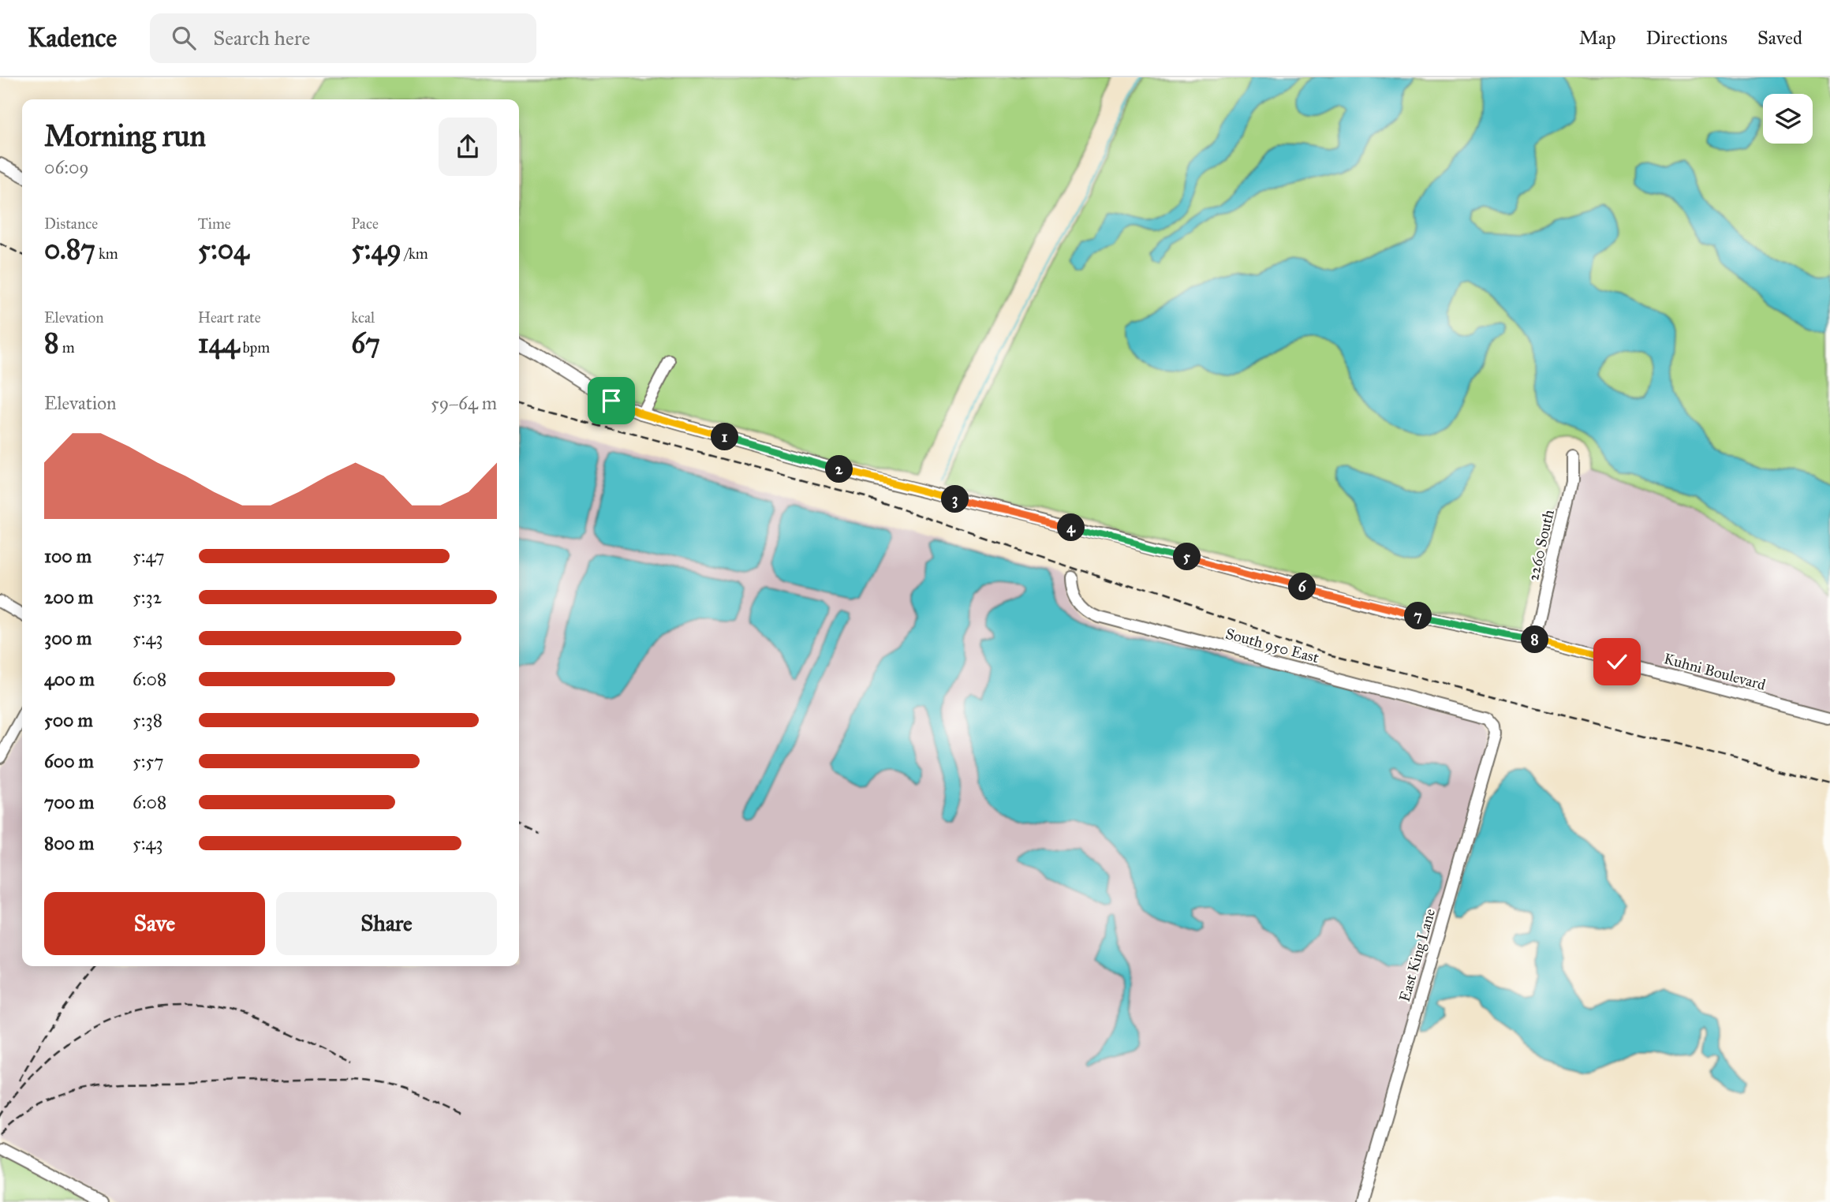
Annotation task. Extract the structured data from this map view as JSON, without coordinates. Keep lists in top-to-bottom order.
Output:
{
  "streets": {
    "street": [
      "2260 South",
      "South 950 East",
      "Kuhni Boulevard",
      "East King Lane"
    ]
  },
  "crossings": [
    ["2260 South", "Kuhni Boulevard"],
    ["South 950 East", "East King Lane"]
  ],
  "page": {
    "header": "Kadence",
    "search": "Search here",
    "nav": ["Map", "Directions", "Saved"],
    "heading": ["Morning run", "06:09"],
    "stats": [
      ["Distance", "0.87 km"],
      ["Time", "5:04"],
      ["Pace", "5:49 /km"],
      ["Elevation", "8 m"],
      ["Heart rate", "144 bpm"],
      ["kcal", "67"]
    ],
    "chart": ["Elevation", "59–64 m"],
    "pins": [
      "1",
      "2",
      "3",
      "4",
      "5",
      "6",
      "7",
      "8"
    ],
    "list": [
      {
        "name": "100 m",
        "note": "5:47"
      },
      {
        "name": "200 m",
        "note": "5:32"
      },
      {
        "name": "300 m",
        "note": "5:43"
      },
      {
        "name": "400 m",
        "note": "6:08"
      },
      {
        "name": "500 m",
        "note": "5:38"
      },
      {
        "name": "600 m",
        "note": "5:57"
      },
      {
        "name": "700 m",
        "note": "6:08"
      },
      {
        "name": "800 m",
        "note": "5:43"
      }
    ],
    "buttons": ["Save", "Share"]
  }
}
